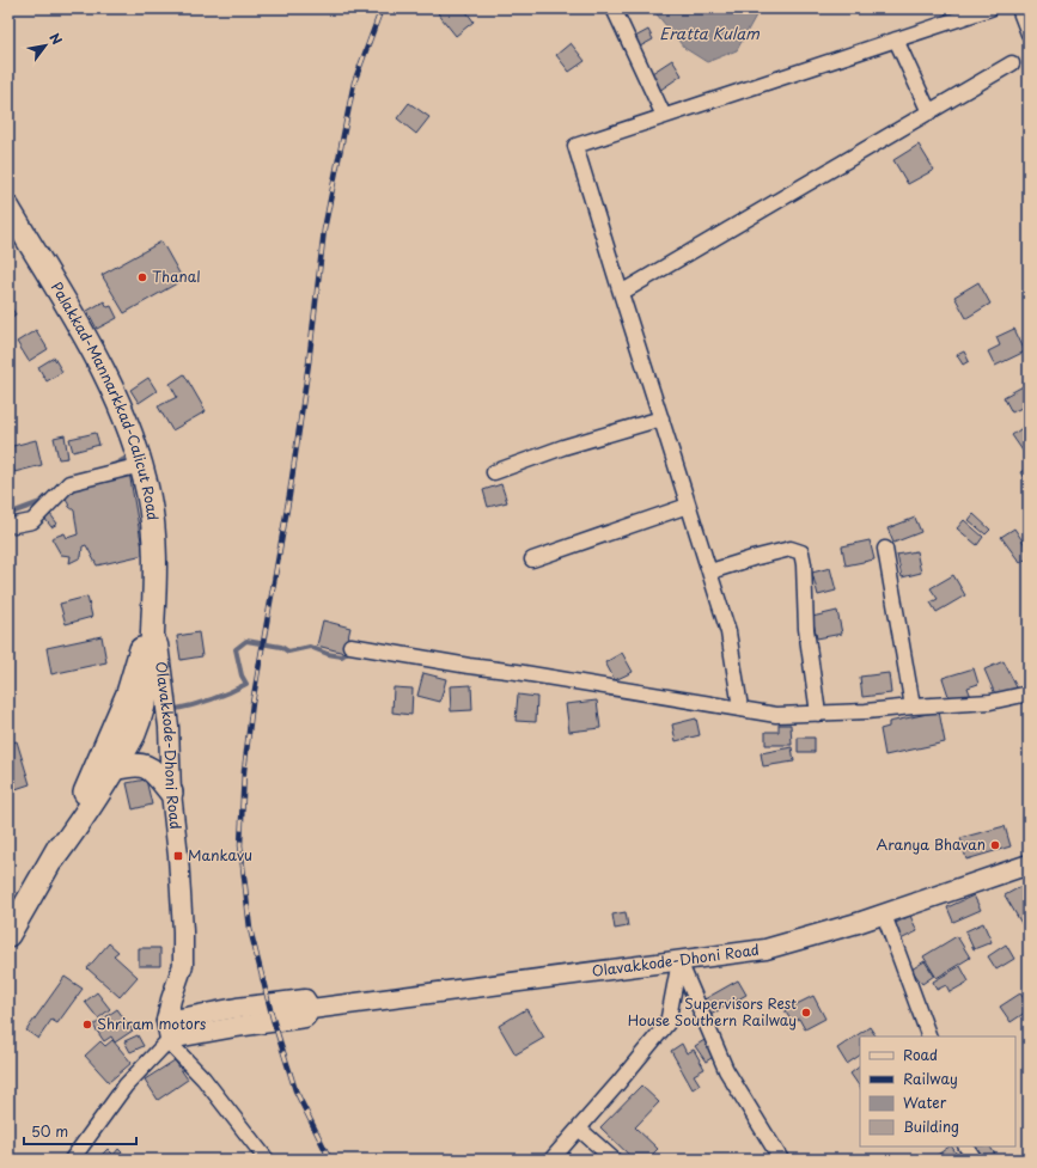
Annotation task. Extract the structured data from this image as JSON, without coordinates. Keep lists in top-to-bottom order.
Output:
{
  "streets": {
    "highway": ["Palakkad-Mannarkkad-Calicut Road"],
    "main road": ["Olavakkode-Dhoni Road"]
  },
  "crossings": [
    ["Palakkad-Mannarkkad-Calicut Road", "Olavakkode-Dhoni Road"]
  ],
  "water": ["Eratta Kulam"],
  "places": {
    "other": [
      "Thanal",
      "Aranya Bhavan",
      "Supervisors Rest House Southern Railway",
      "Shriram motors"
    ],
    "transit": ["Mankavu"]
  },
  "legend": [
    "Road",
    "Railway",
    "Water",
    "Building"
  ],
  "scale_bar": "50 m",
  "north": "top right"
}
